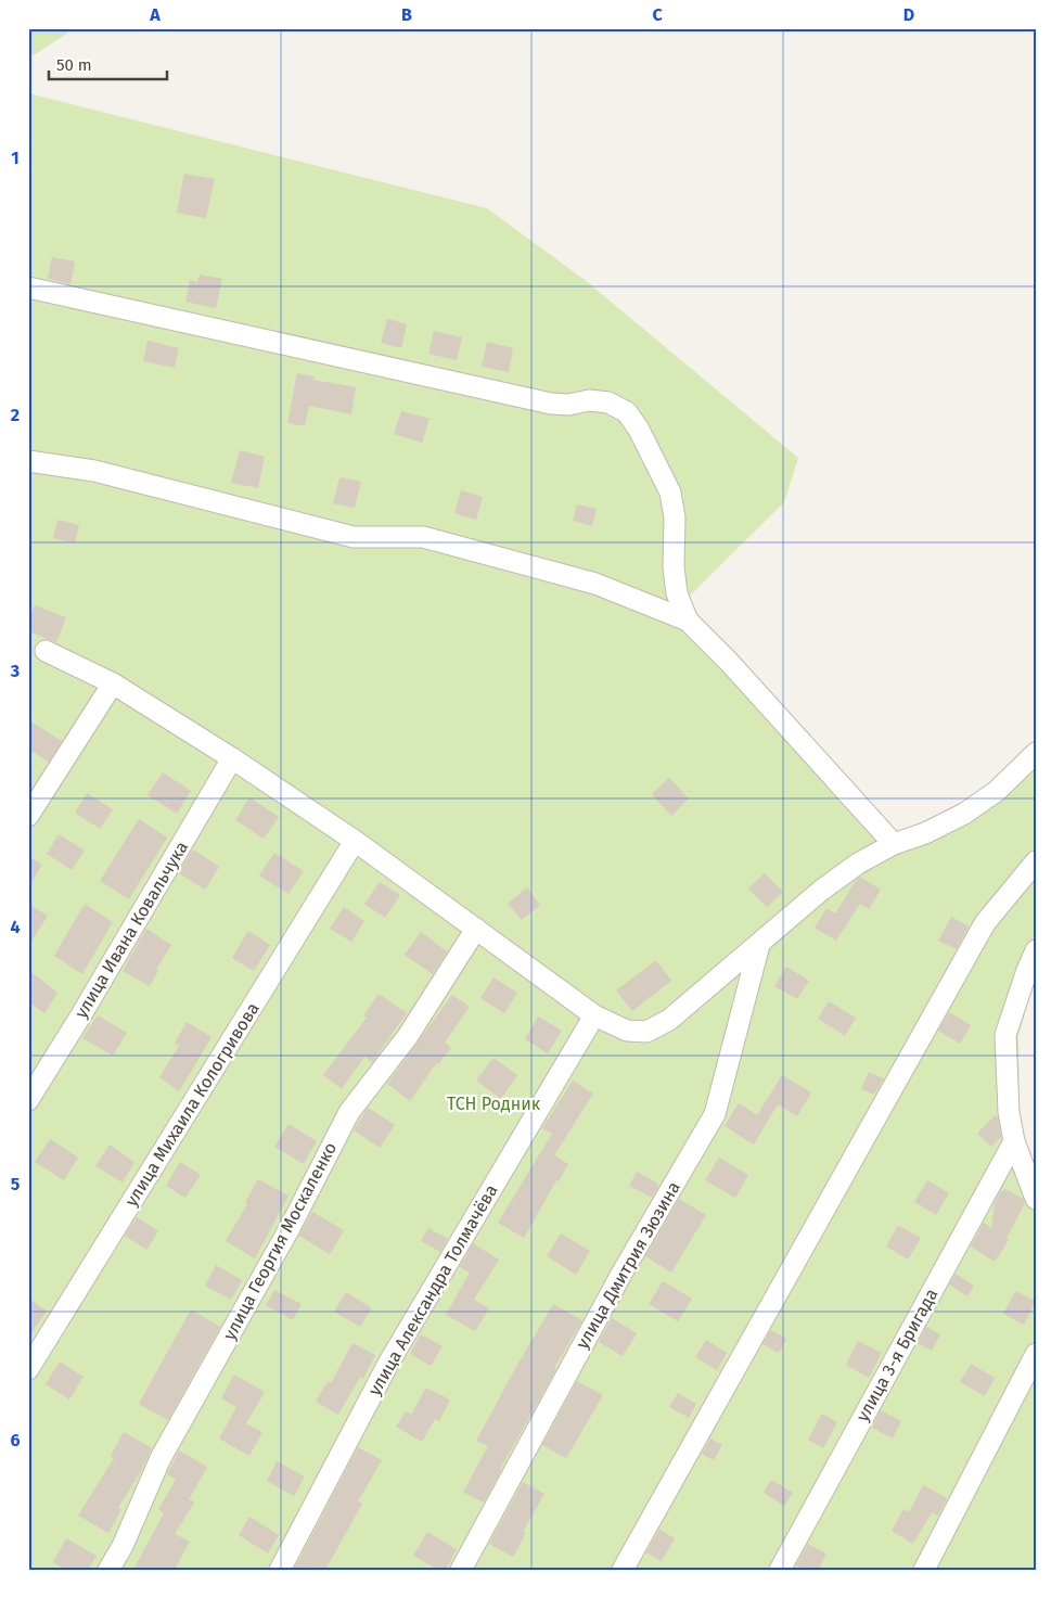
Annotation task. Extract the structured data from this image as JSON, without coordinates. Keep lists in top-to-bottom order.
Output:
{
  "streets": {
    "street": [
      "улица Ивана Ковальчука",
      "улица Михаила Кологривова",
      "улица Георгия Москаленко",
      "улица Дмитрия Зюзина",
      "улица Александра Толмачёва",
      "улица 3-я Бригада"
    ]
  },
  "parks": ["ТСН Родник"],
  "scale_bar": "50 m",
  "grid": {
    "columns": [
      "A",
      "B",
      "C",
      "D"
    ],
    "rows": [
      "1",
      "2",
      "3",
      "4",
      "5",
      "6"
    ]
  }
}
